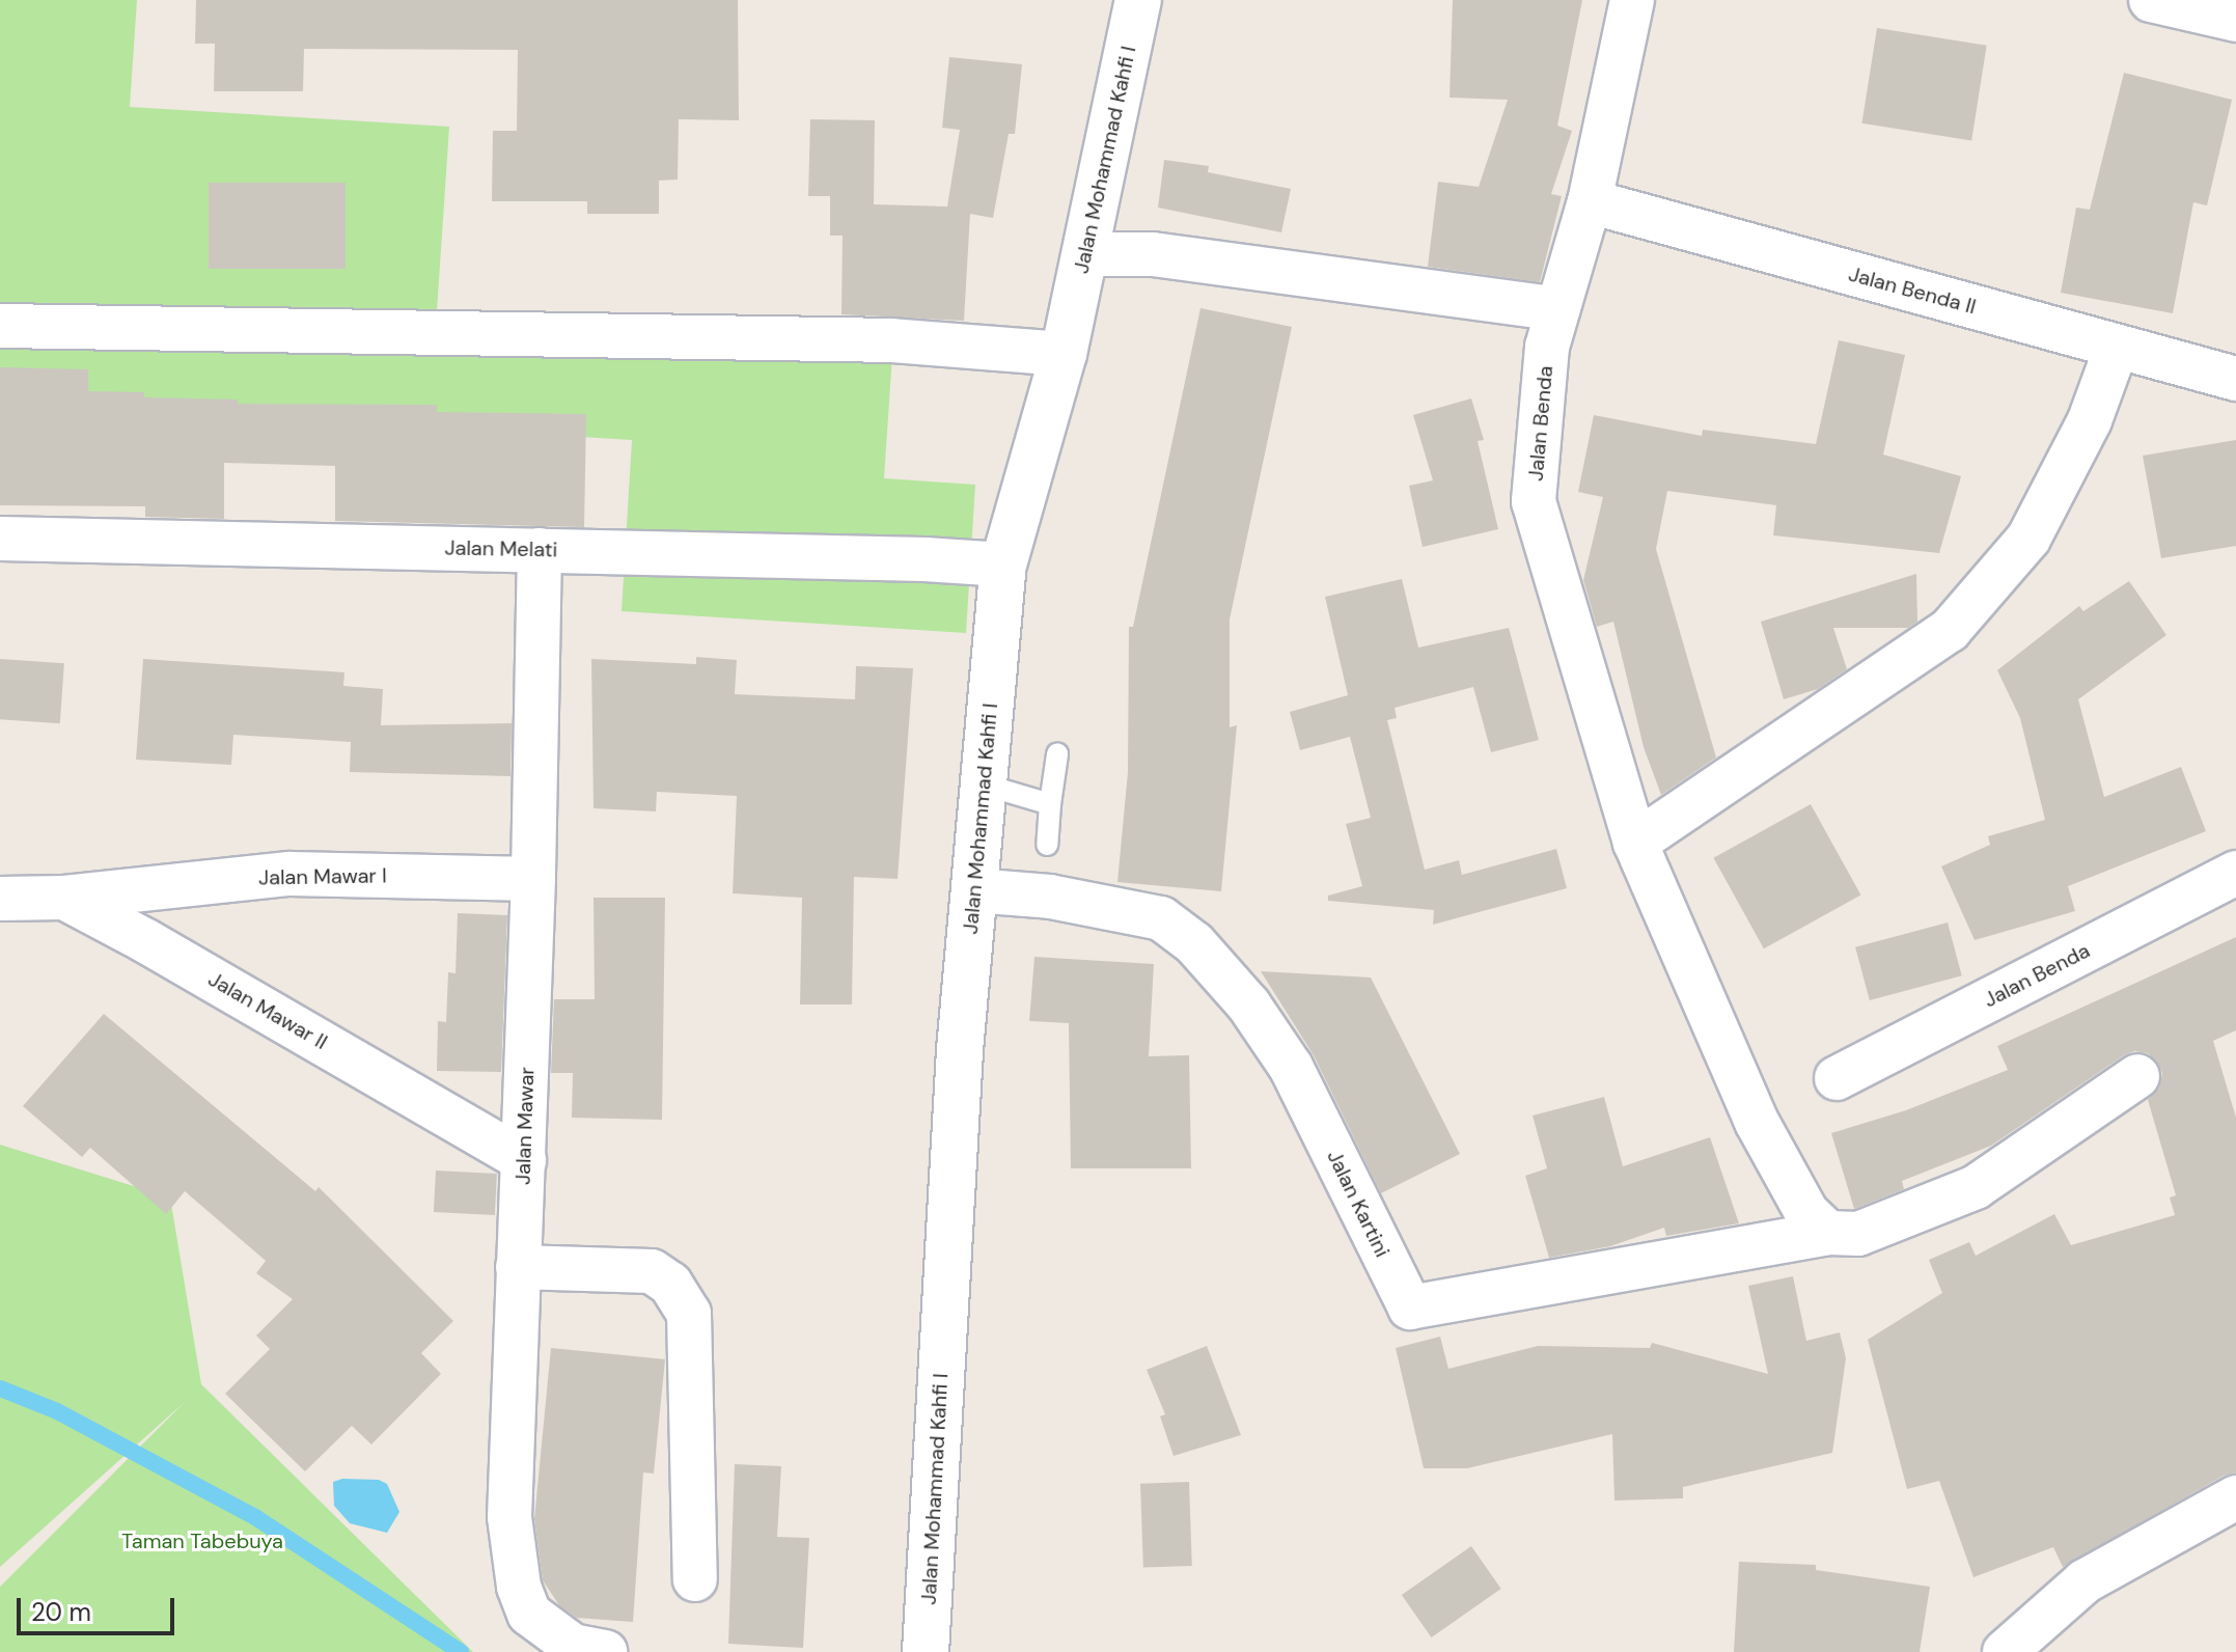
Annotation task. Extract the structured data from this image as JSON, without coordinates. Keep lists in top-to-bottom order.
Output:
{
  "streets": {
    "main road": ["Jalan Mohammad Kahfi I"],
    "street": [
      "Jalan Benda II",
      "Jalan Benda",
      "Jalan Melati",
      "Jalan Mawar I",
      "Jalan Mawar II",
      "Jalan Mawar",
      "Jalan Kartini"
    ]
  },
  "crossings": [
    ["Jalan Mohammad Kahfi I", "Jalan Melati"],
    ["Jalan Mohammad Kahfi I", "Jalan Kartini"],
    ["Jalan Benda II", "Jalan Benda"],
    ["Jalan Benda", "Jalan Kartini"],
    ["Jalan Melati", "Jalan Mawar"],
    ["Jalan Mawar I", "Jalan Mawar II"],
    ["Jalan Mawar I", "Jalan Mawar"],
    ["Jalan Mawar II", "Jalan Mawar"]
  ],
  "parks": ["Taman Tabebuya"],
  "scale_bar": "20 m"
}
